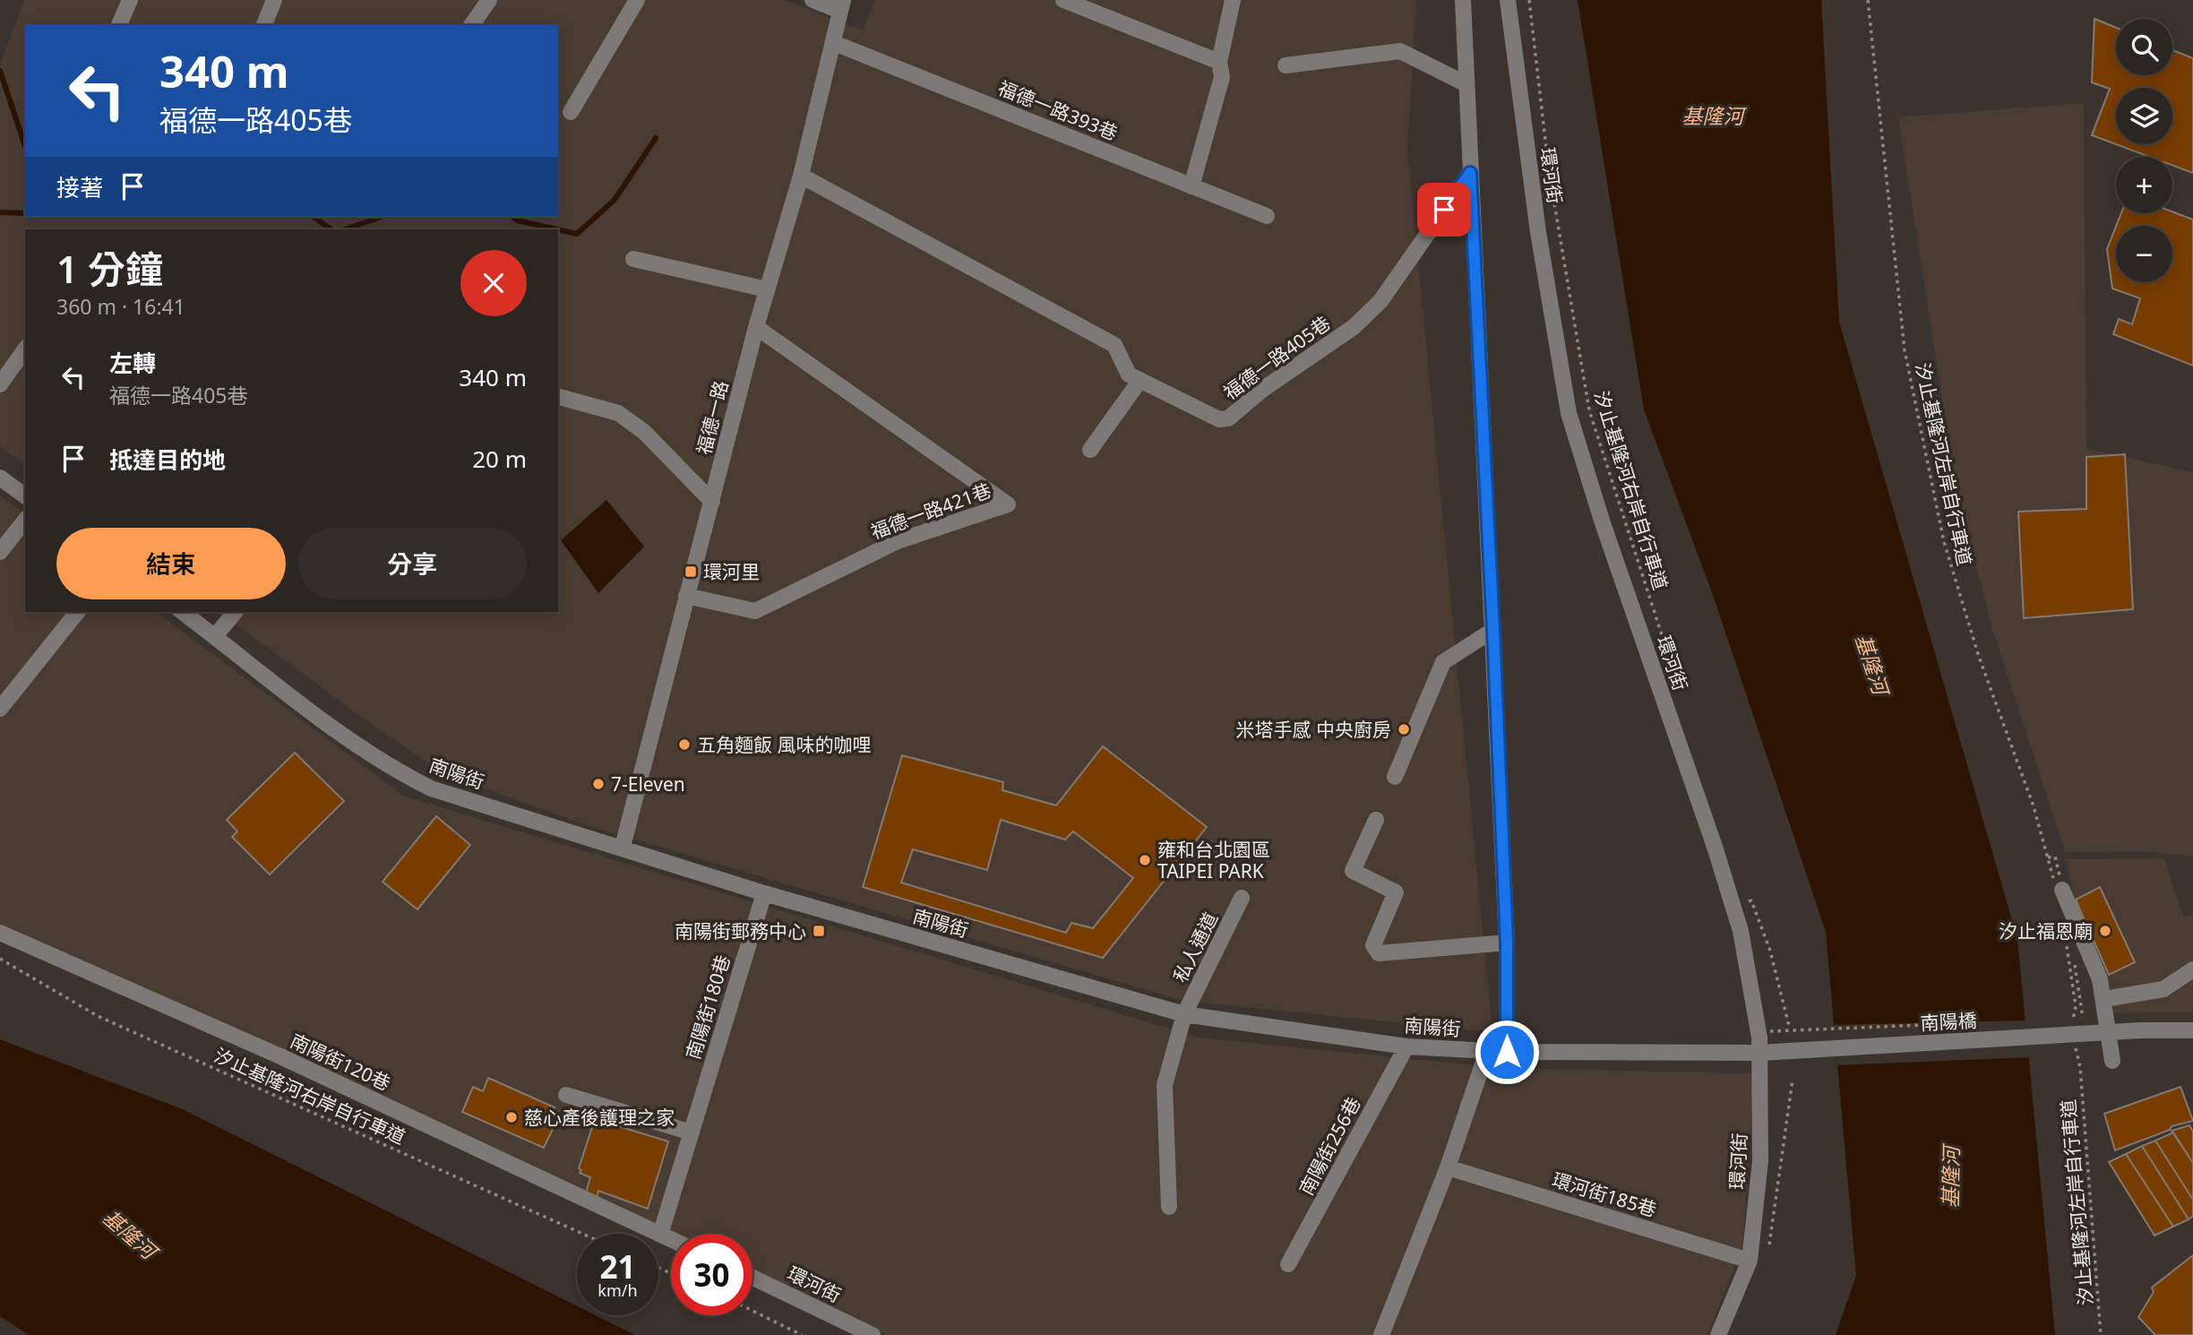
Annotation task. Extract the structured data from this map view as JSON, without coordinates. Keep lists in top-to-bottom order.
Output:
{
  "streets": {
    "street": [
      "福德一路393巷",
      "環河街",
      "福德一路405巷",
      "福德一路",
      "福德一路421巷",
      "南陽街",
      "私人通道",
      "南陽街180巷",
      "南陽橋",
      "南陽街120巷",
      "南陽街256巷",
      "環河街185巷"
    ],
    "path": ["汐止基隆河左岸自行車道", "汐止基隆河右岸自行車道"]
  },
  "crossings": [
    ["福德一路393巷", "福德一路"],
    ["環河街", "南陽街"],
    ["環河街", "南陽橋"],
    ["環河街", "環河街185巷"],
    ["福德一路405巷", "福德一路"],
    ["福德一路", "福德一路421巷"],
    ["福德一路", "南陽街"],
    ["南陽街", "私人通道"],
    ["南陽街", "南陽街180巷"],
    ["南陽街", "南陽橋"],
    ["南陽街", "南陽街256巷"],
    ["南陽街180巷", "南陽街120巷"]
  ],
  "water": ["基隆河"],
  "places": {
    "transit": ["環河里", "南陽街郵務中心"],
    "other": [
      "米塔手感 中央廚房",
      "五角麵飯 風味的咖哩",
      "7-Eleven",
      "雍和台北園區 TAIPEI PARK",
      "汐止福恩廟",
      "慈心產後護理之家"
    ]
  },
  "page": {
    "map_buttons": ["+", "−"],
    "turn": ["340 m", "福德一路405巷"],
    "then": "接著",
    "heading": ["1 分鐘", "360 m · 16:41"],
    "list": [
      {
        "name": "左轉",
        "note": "福德一路405巷",
        "value": "340 m"
      },
      {
        "name": "抵達目的地",
        "value": "20 m"
      }
    ],
    "buttons": ["結束", "分享"],
    "speed": "21 km/h",
    "limit": "30"
  }
}
